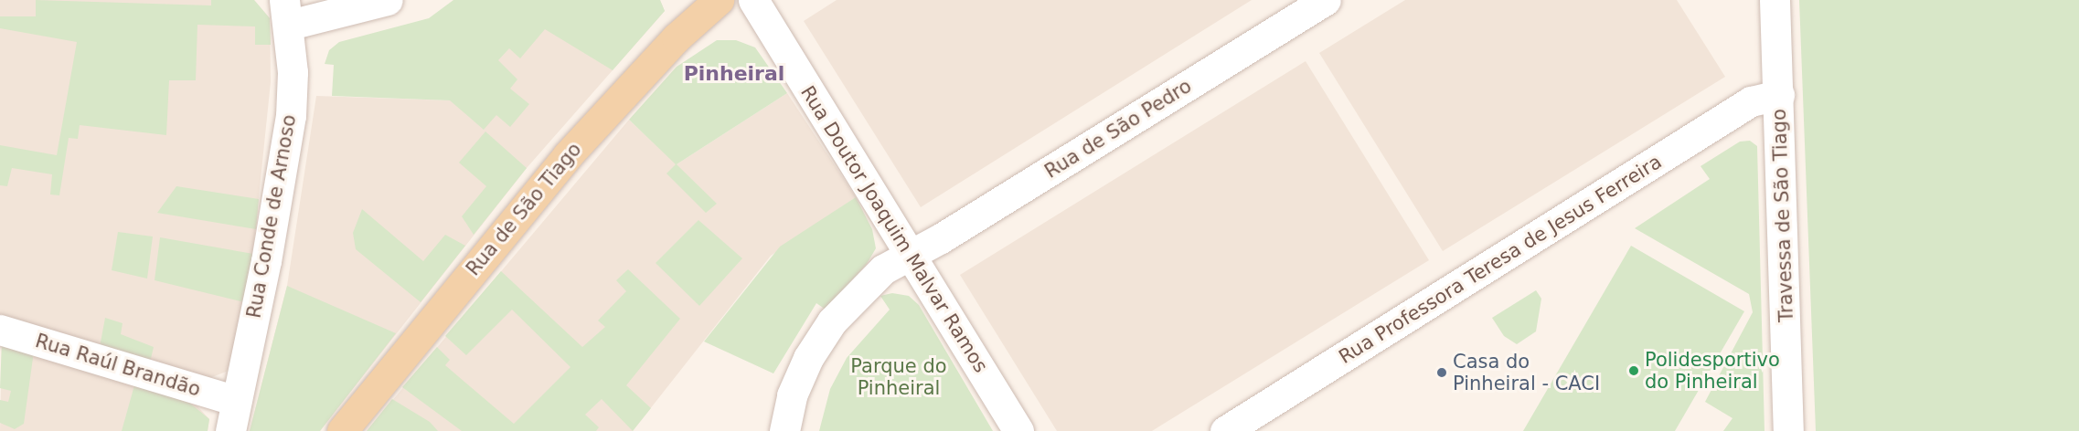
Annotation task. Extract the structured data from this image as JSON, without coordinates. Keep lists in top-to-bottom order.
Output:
{
  "streets": {
    "main road": ["Rua de São Tiago"],
    "street": [
      "Rua de São Pedro",
      "Travessa de São Tiago",
      "Rua Conde de Arnoso",
      "Rua Doutor Joaquim Malvar Ramos",
      "Rua Professora Teresa de Jesus Ferreira",
      "Rua Raúl Brandão"
    ]
  },
  "crossings": [
    ["Rua de São Pedro", "Rua Doutor Joaquim Malvar Ramos"],
    ["Travessa de São Tiago", "Rua Professora Teresa de Jesus Ferreira"],
    ["Rua Conde de Arnoso", "Rua Raúl Brandão"]
  ],
  "districts": ["Pinheiral"],
  "parks": ["Parque do Pinheiral"],
  "places": ["Polidesportivo do Pinheiral", "Casa do Pinheiral - CACI"]
}
